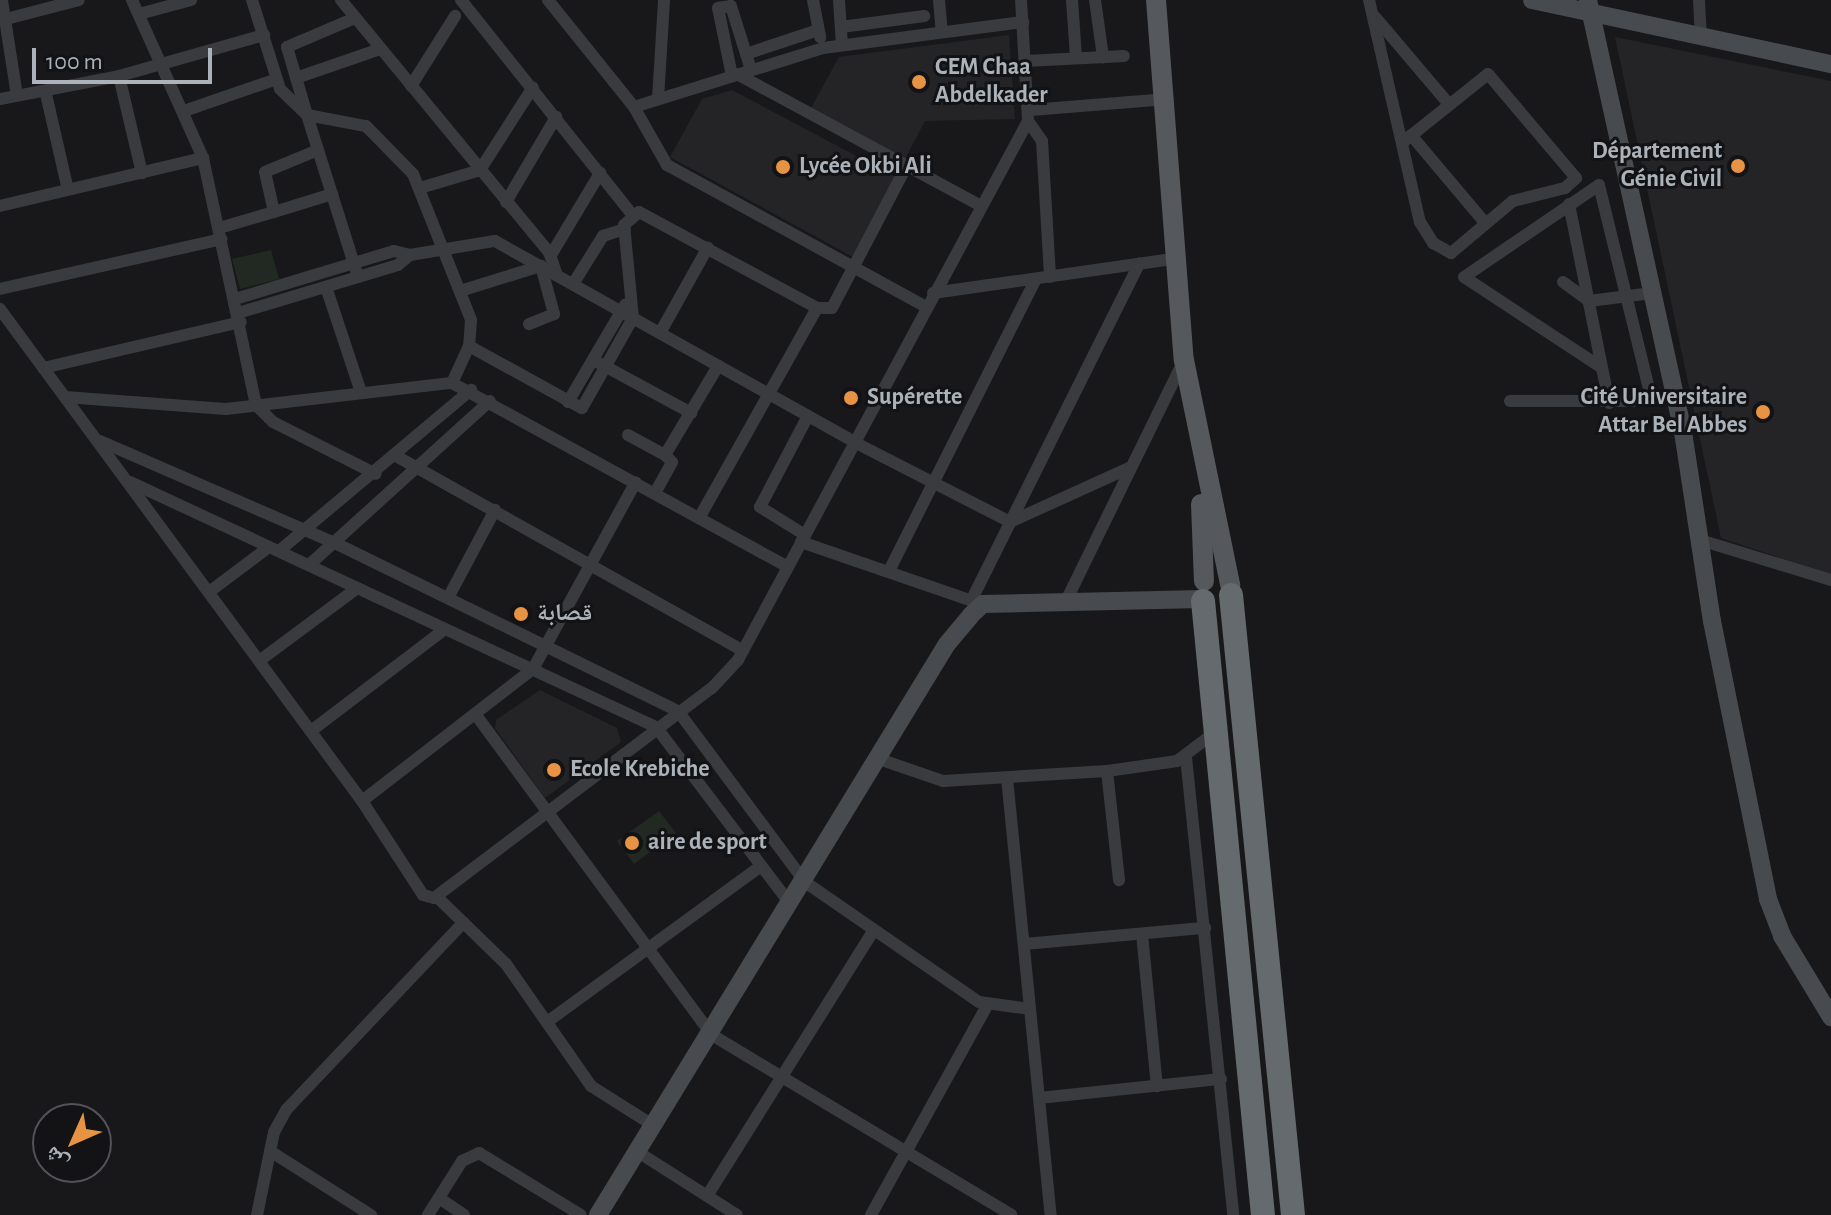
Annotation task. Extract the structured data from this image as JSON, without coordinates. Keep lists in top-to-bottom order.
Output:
{
  "places": [
    "CEM Chaa Abdelkader",
    "Département Génie Civil",
    "Lycée Okbi Ali",
    "Supérette",
    "Cité Universitaire Attar Bel Abbes",
    "قصابة",
    "Ecole Krebiche",
    "aire de sport"
  ],
  "scale_bar": "100 m",
  "north": "bottom left"
}
